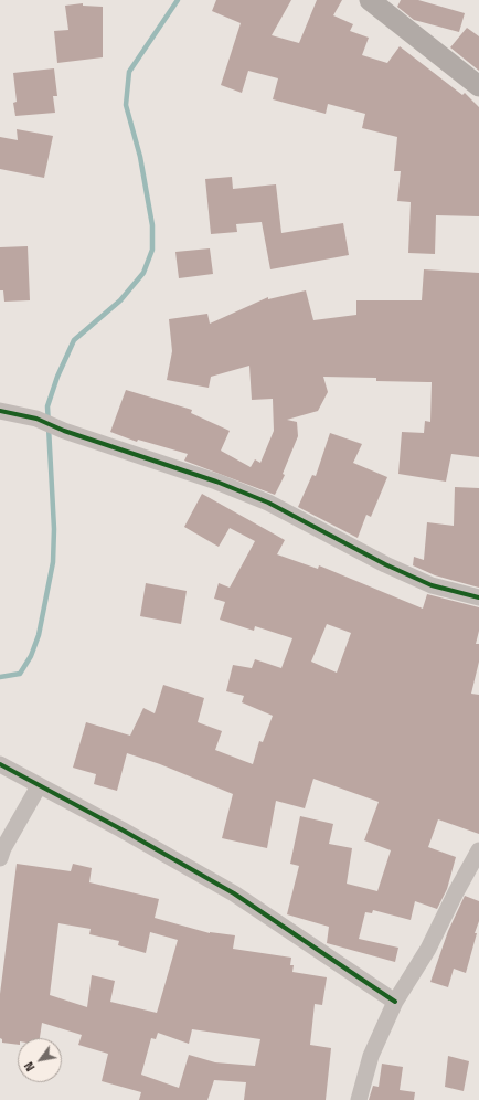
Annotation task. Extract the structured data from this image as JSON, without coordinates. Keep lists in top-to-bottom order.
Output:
{
  "north": "bottom left"
}
